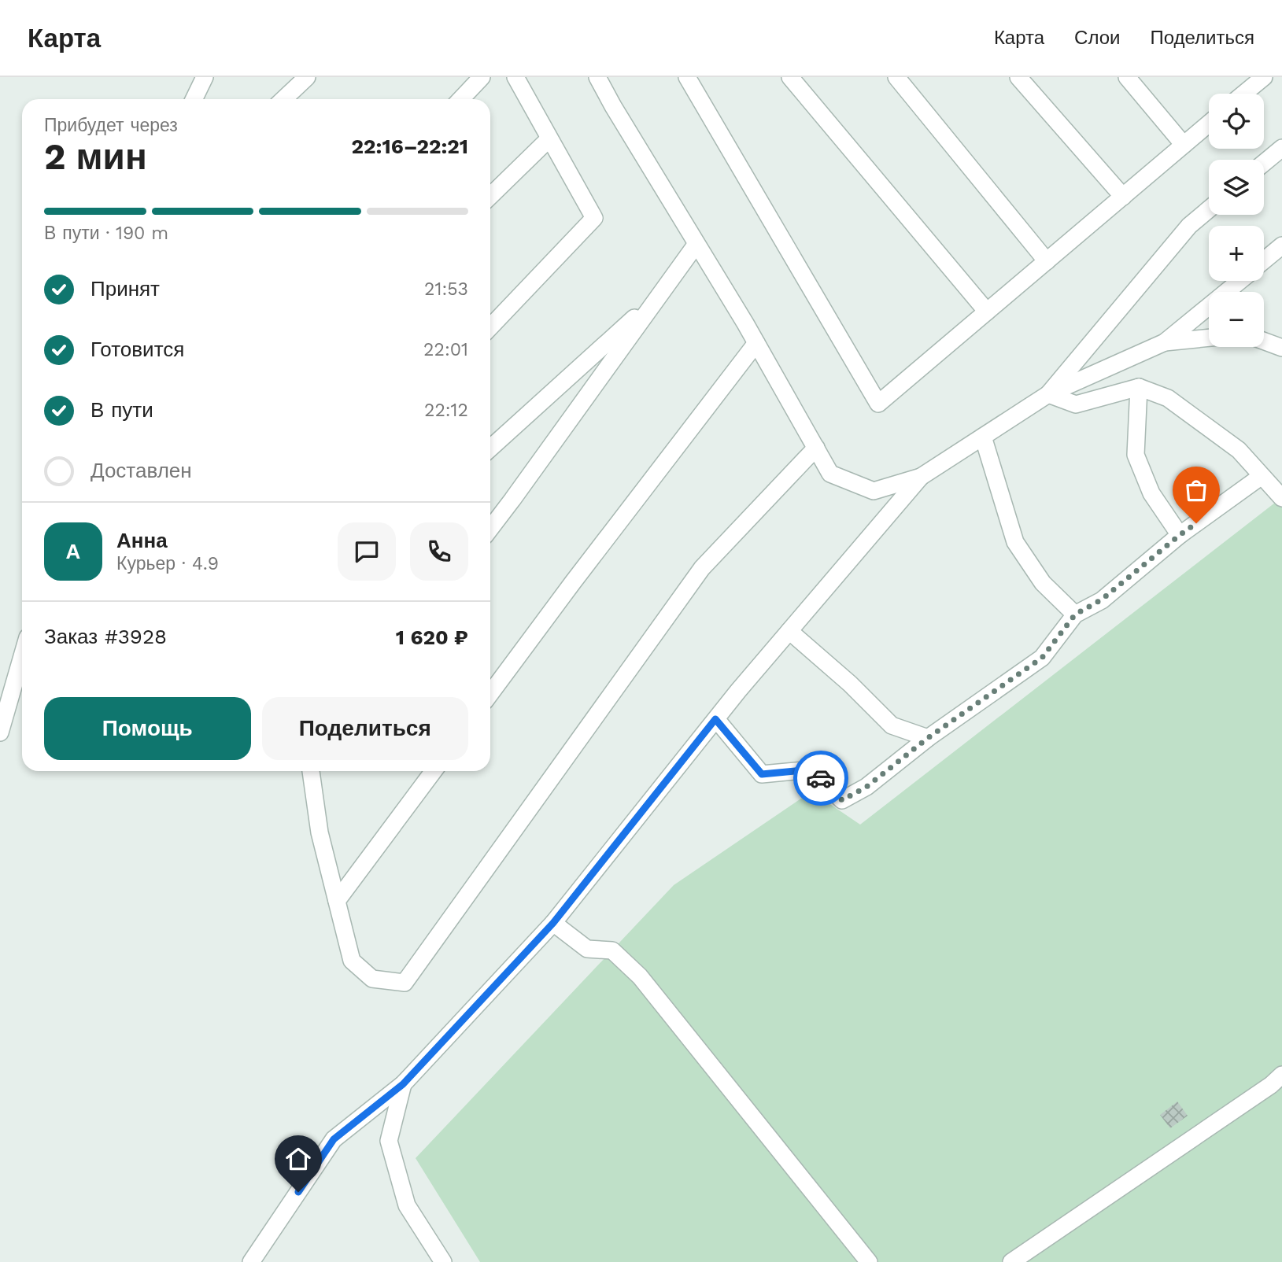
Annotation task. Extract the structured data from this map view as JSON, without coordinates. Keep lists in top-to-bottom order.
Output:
{
  "page": {
    "header": "Карта",
    "nav": ["Карта", "Слои", "Поделиться"],
    "map_buttons": ["+", "−"],
    "heading": ["2 мин", "Прибудет через", "22:16–22:21"],
    "panel": [
      "Анна",
      "Курьер · 4.9",
      "Заказ #3928",
      "1 620 ₽"
    ],
    "bar": "В пути · 190 m",
    "list": [
      ["Принят", "21:53"],
      ["Готовится", "22:01"],
      ["В пути", "22:12"],
      "Доставлен"
    ],
    "round": "А",
    "buttons": ["Помощь", "Поделиться"]
  }
}
